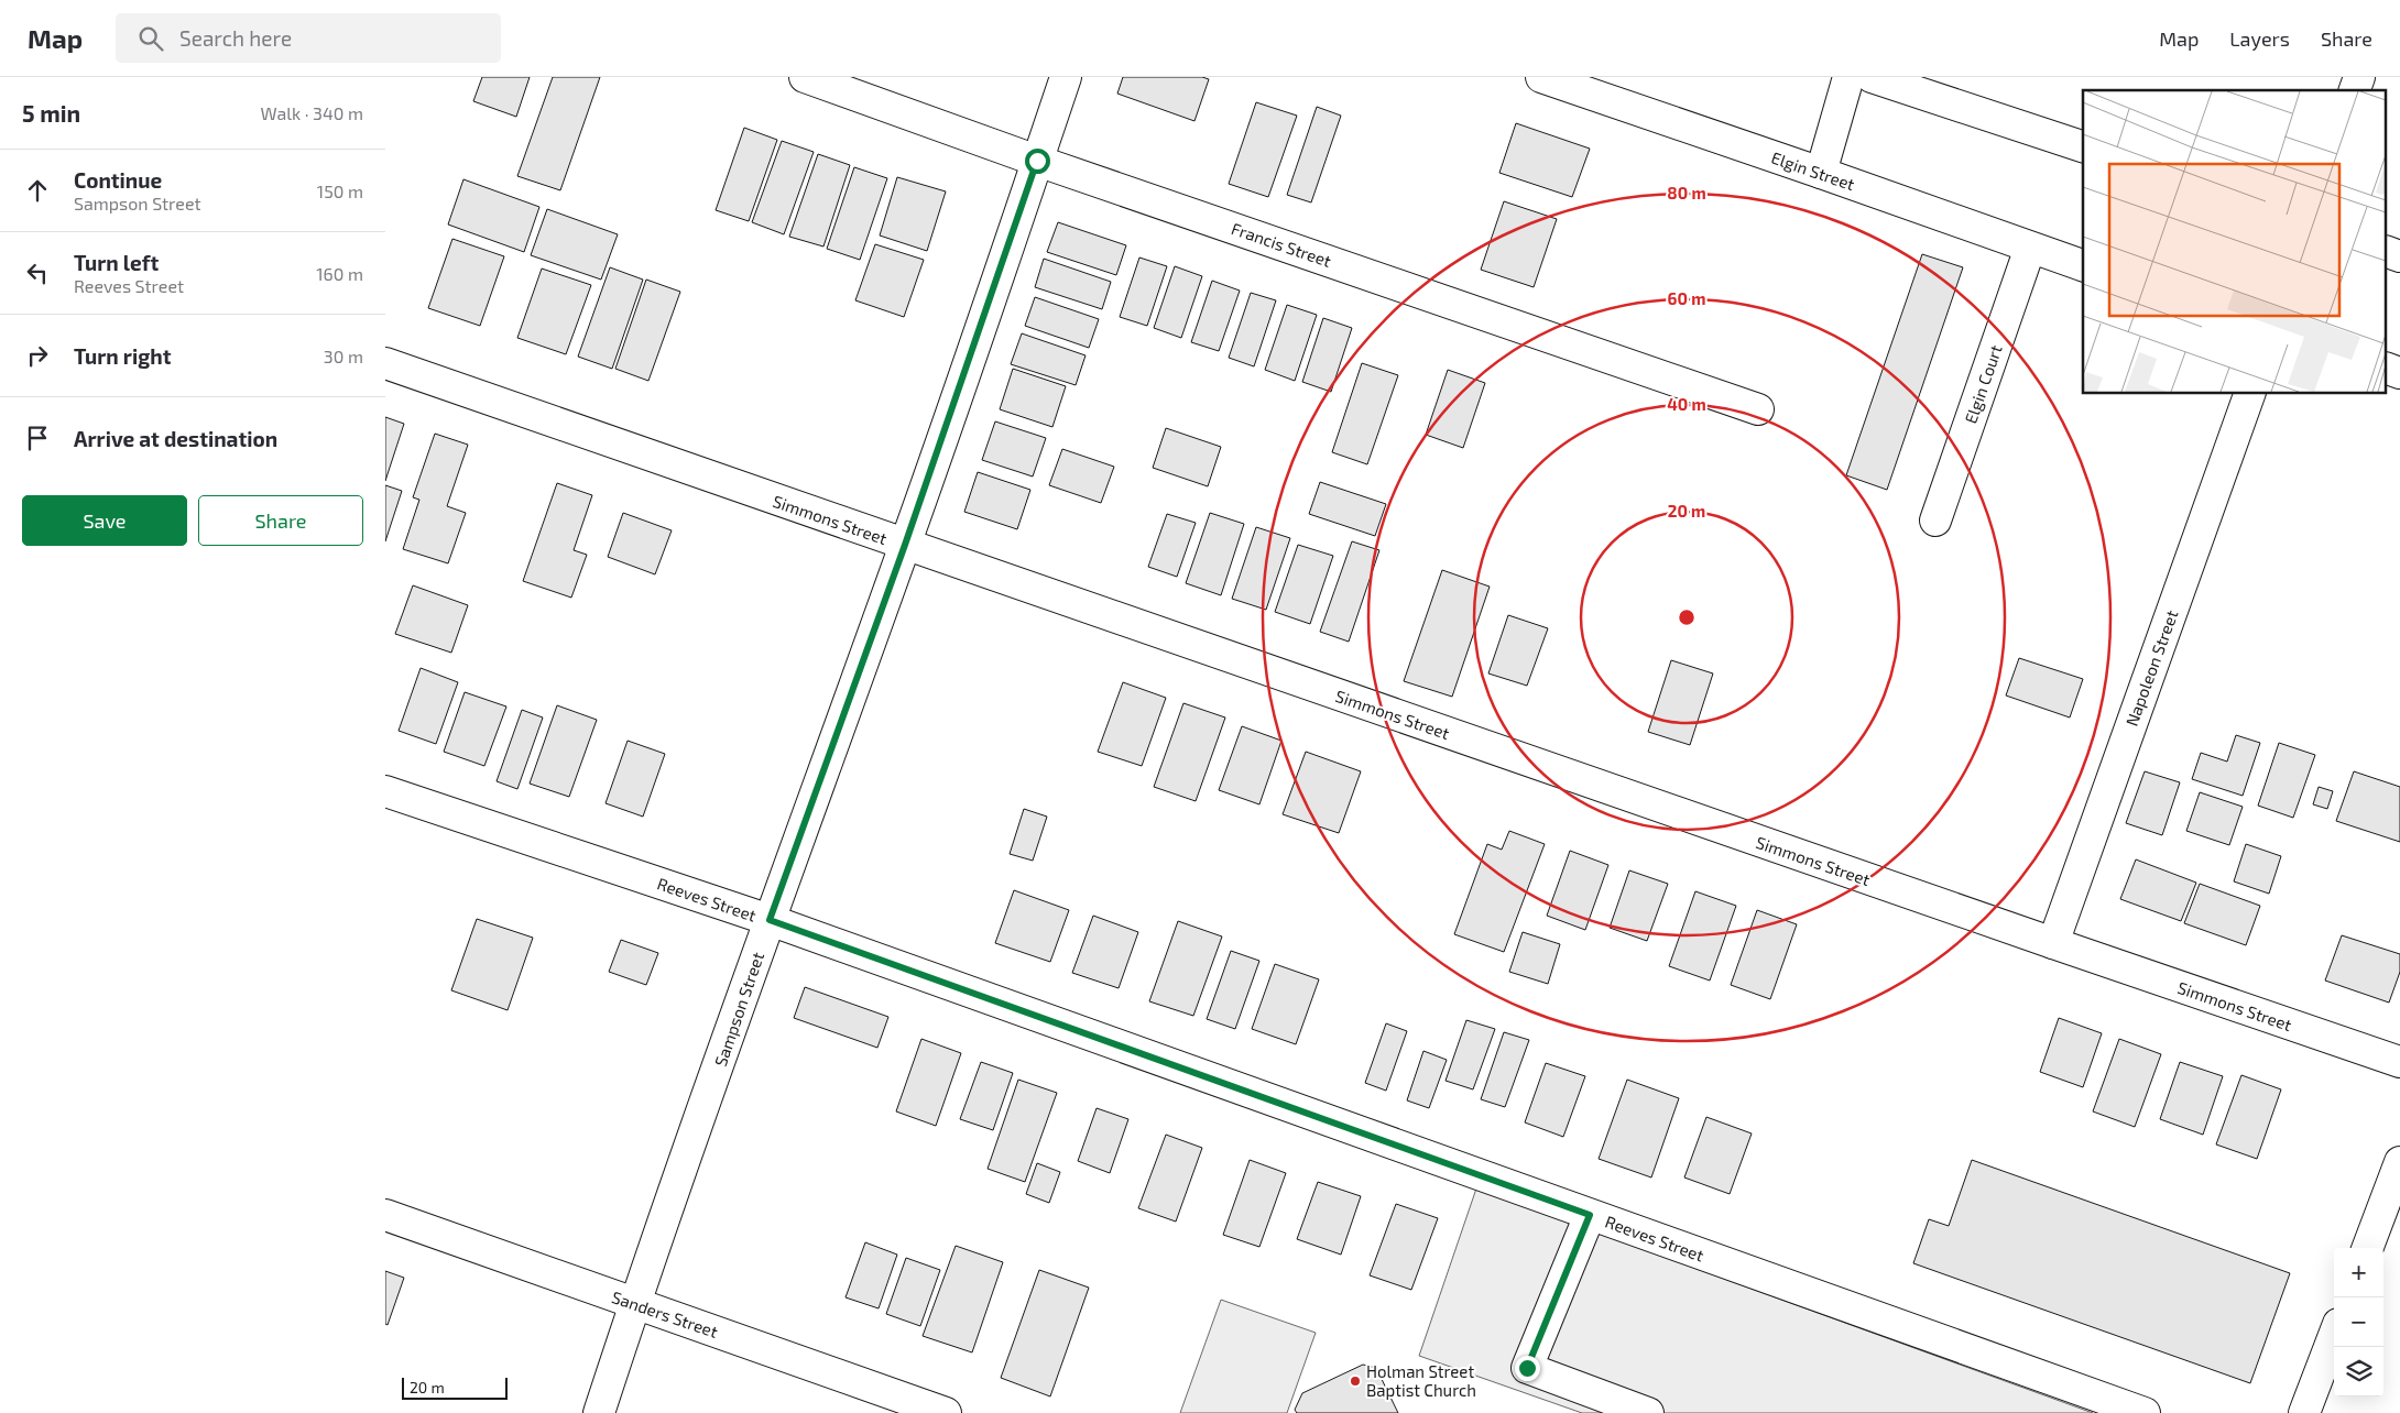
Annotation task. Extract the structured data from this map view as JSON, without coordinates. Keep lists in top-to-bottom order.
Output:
{
  "streets": {
    "street": [
      "Elgin Street",
      "Francis Street",
      "Elgin Court",
      "Simmons Street",
      "Napoleon Street",
      "Reeves Street",
      "Sampson Street",
      "Sanders Street"
    ]
  },
  "crossings": [
    ["Elgin Street", "Elgin Court"],
    ["Francis Street", "Sampson Street"],
    ["Simmons Street", "Napoleon Street"],
    ["Simmons Street", "Sampson Street"],
    ["Reeves Street", "Sampson Street"],
    ["Sampson Street", "Sanders Street"]
  ],
  "places": ["Holman Street Baptist Church"],
  "scale_bar": "20 m",
  "page": {
    "header": "Map",
    "search": "Search here",
    "nav": ["Map", "Layers", "Share"],
    "heading": ["5 min", "Walk · 340 m"],
    "list": [
      ["Continue", "Sampson Street", "150 m"],
      ["Turn left", "Reeves Street", "160 m"],
      ["Turn right", "30 m"],
      "Arrive at destination"
    ],
    "buttons": ["Save", "Share"],
    "map_buttons": ["+", "−"],
    "scale": "20 m"
  },
  "rings": [
    "80 m",
    "60 m",
    "40 m",
    "20 m"
  ]
}
